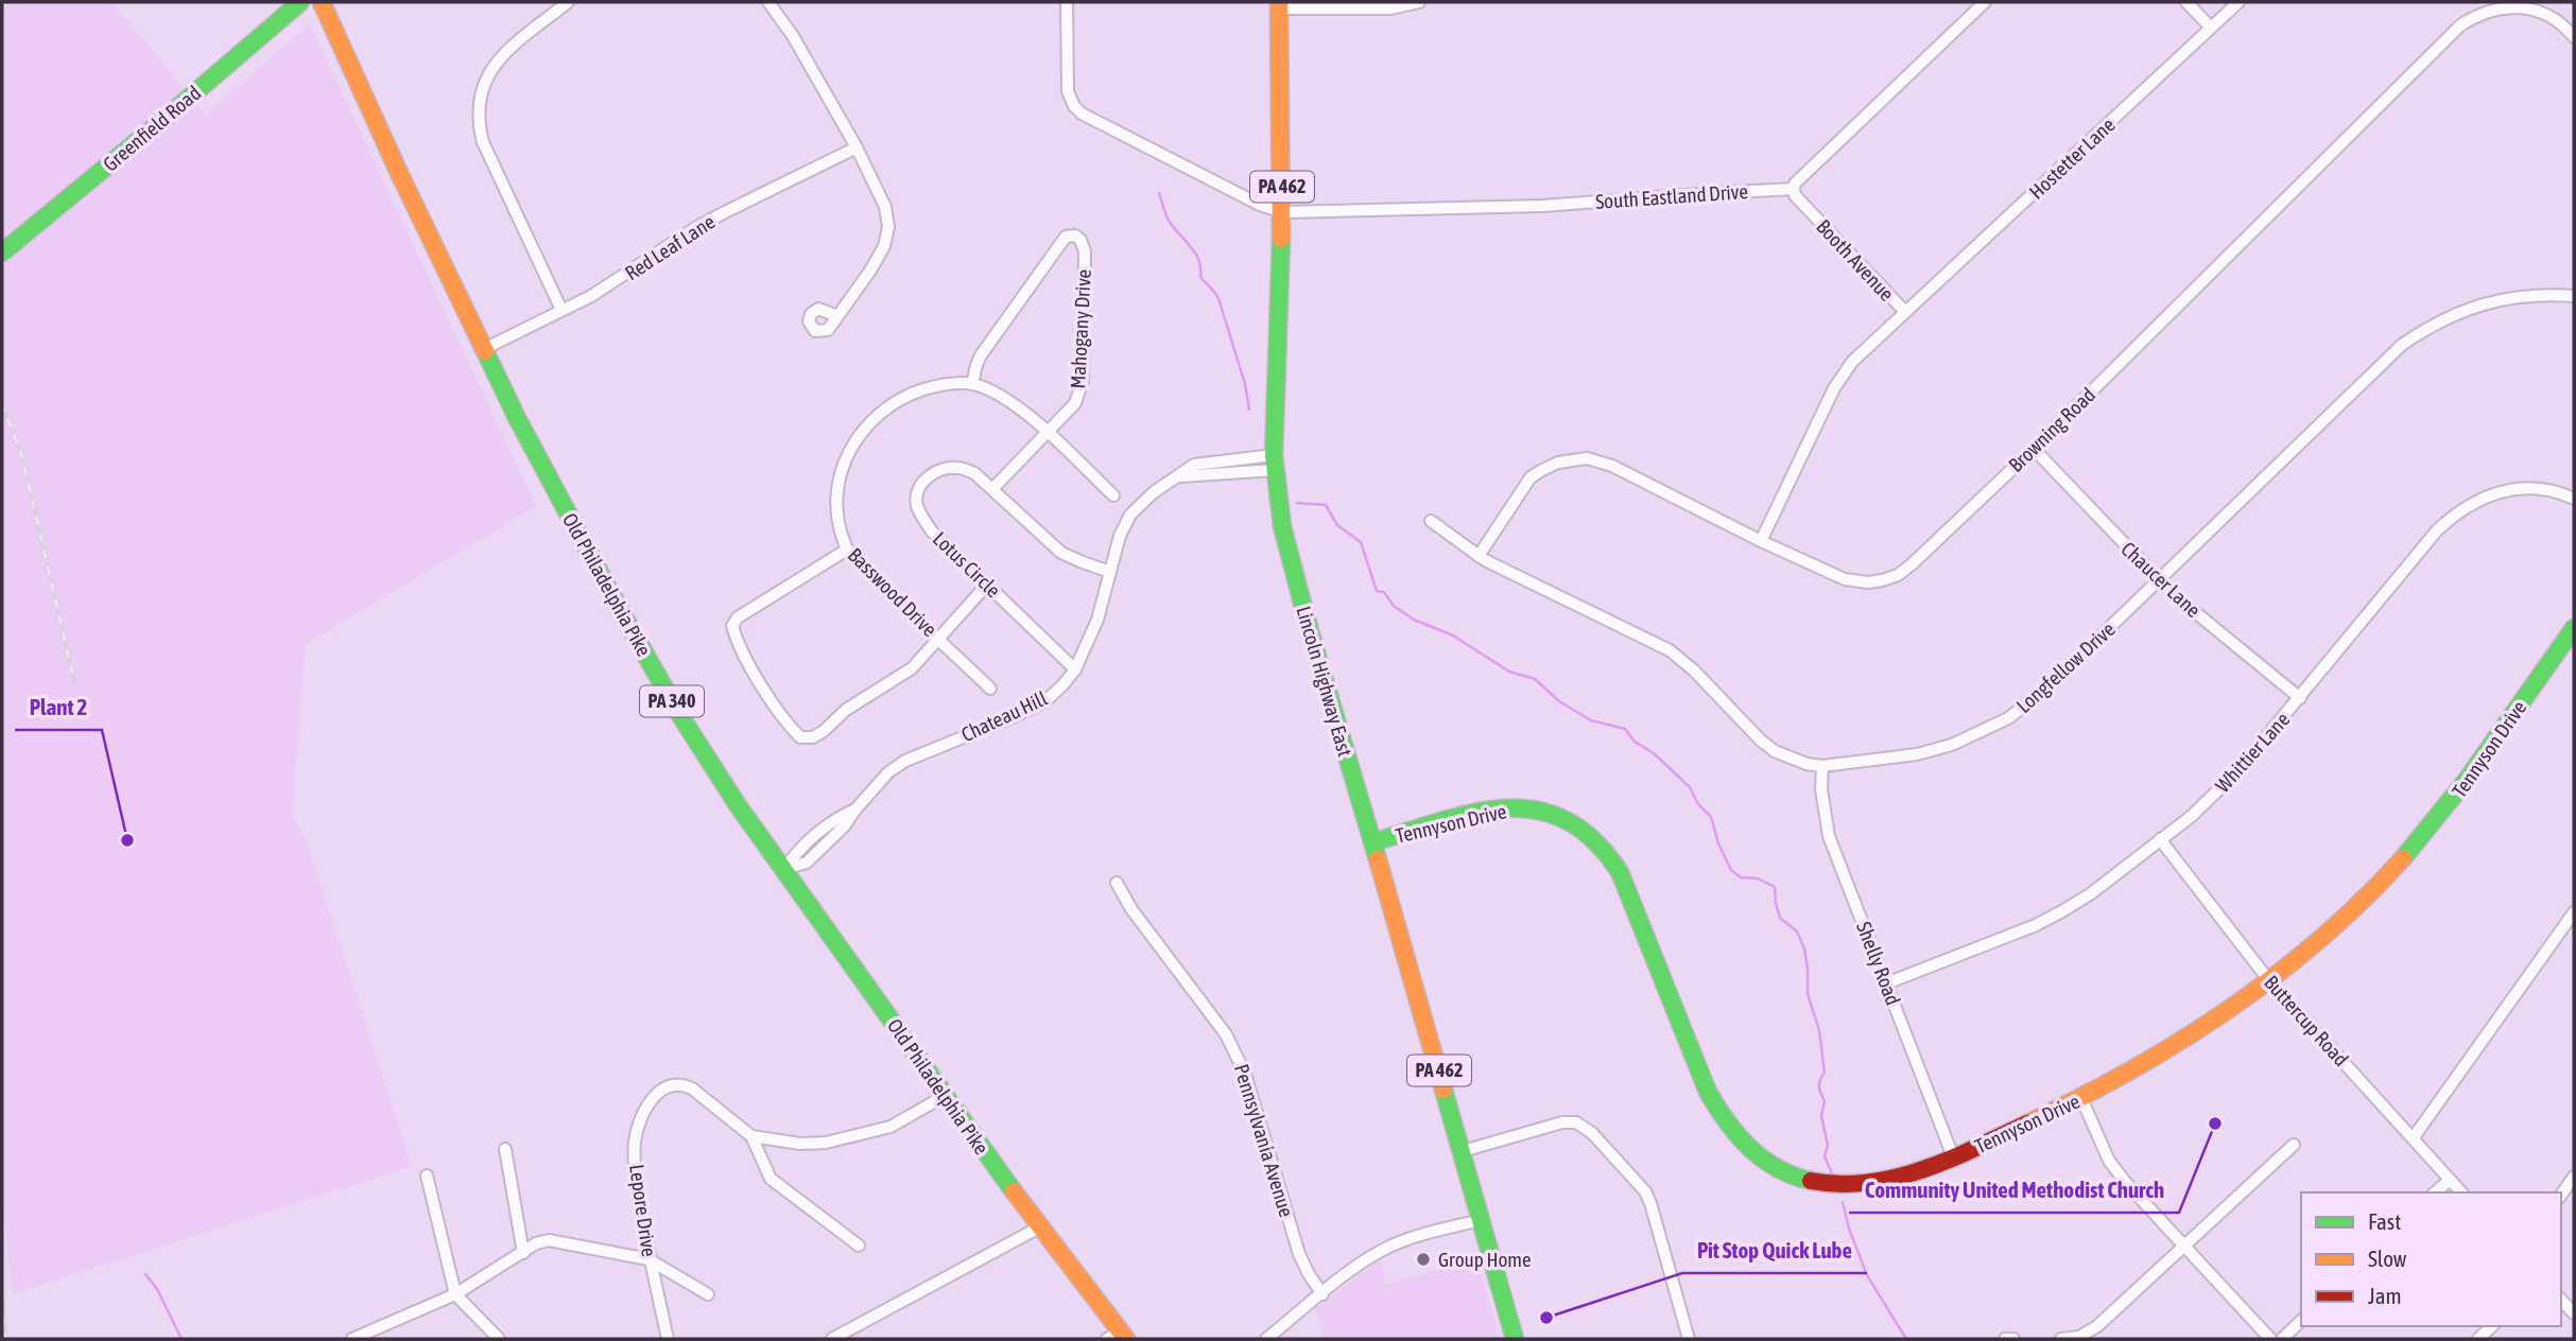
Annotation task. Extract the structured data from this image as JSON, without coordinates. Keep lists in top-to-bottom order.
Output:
{
  "streets": {
    "main road": [
      "Greenfield Road",
      "PA 462",
      "Old Philadelphia Pike",
      "Lincoln Highway East",
      "PA 340",
      "Tennyson Drive"
    ],
    "street": [
      "Hostetter Lane",
      "South Eastland Drive",
      "Red Leaf Lane",
      "Booth Avenue",
      "Mahogany Drive",
      "Browning Road",
      "Lotus Circle",
      "Chaucer Lane",
      "Basswood Drive",
      "Longfellow Drive",
      "Chateau Hill",
      "Whittier Lane",
      "Shelly Road",
      "Buttercup Road",
      "Pennsylvania Avenue",
      "Lepore Drive"
    ]
  },
  "crossings": [
    ["Hostetter Lane", "Booth Avenue"],
    ["South Eastland Drive", "Booth Avenue"],
    ["South Eastland Drive", "Lincoln Highway East"],
    ["Red Leaf Lane", "Old Philadelphia Pike"],
    ["Booth Avenue", "Browning Road"],
    ["Mahogany Drive", "Lotus Circle"],
    ["Mahogany Drive", "Basswood Drive"],
    ["Browning Road", "Chaucer Lane"],
    ["Browning Road", "Longfellow Drive"],
    ["Lotus Circle", "Chateau Hill"],
    ["Chaucer Lane", "Longfellow Drive"],
    ["Chaucer Lane", "Whittier Lane"],
    ["Old Philadelphia Pike", "Chateau Hill"],
    ["Longfellow Drive", "Shelly Road"],
    ["Lincoln Highway East", "Chateau Hill"],
    ["Lincoln Highway East", "Tennyson Drive"],
    ["Tennyson Drive", "Shelly Road"],
    ["Tennyson Drive", "Buttercup Road"],
    ["Whittier Lane", "Shelly Road"],
    ["Whittier Lane", "Buttercup Road"]
  ],
  "places": [
    "Plant 2",
    "Community United Methodist Church",
    "Group Home",
    "Pit Stop Quick Lube"
  ],
  "legend": ["Fast", "Slow", "Jam"]
}
